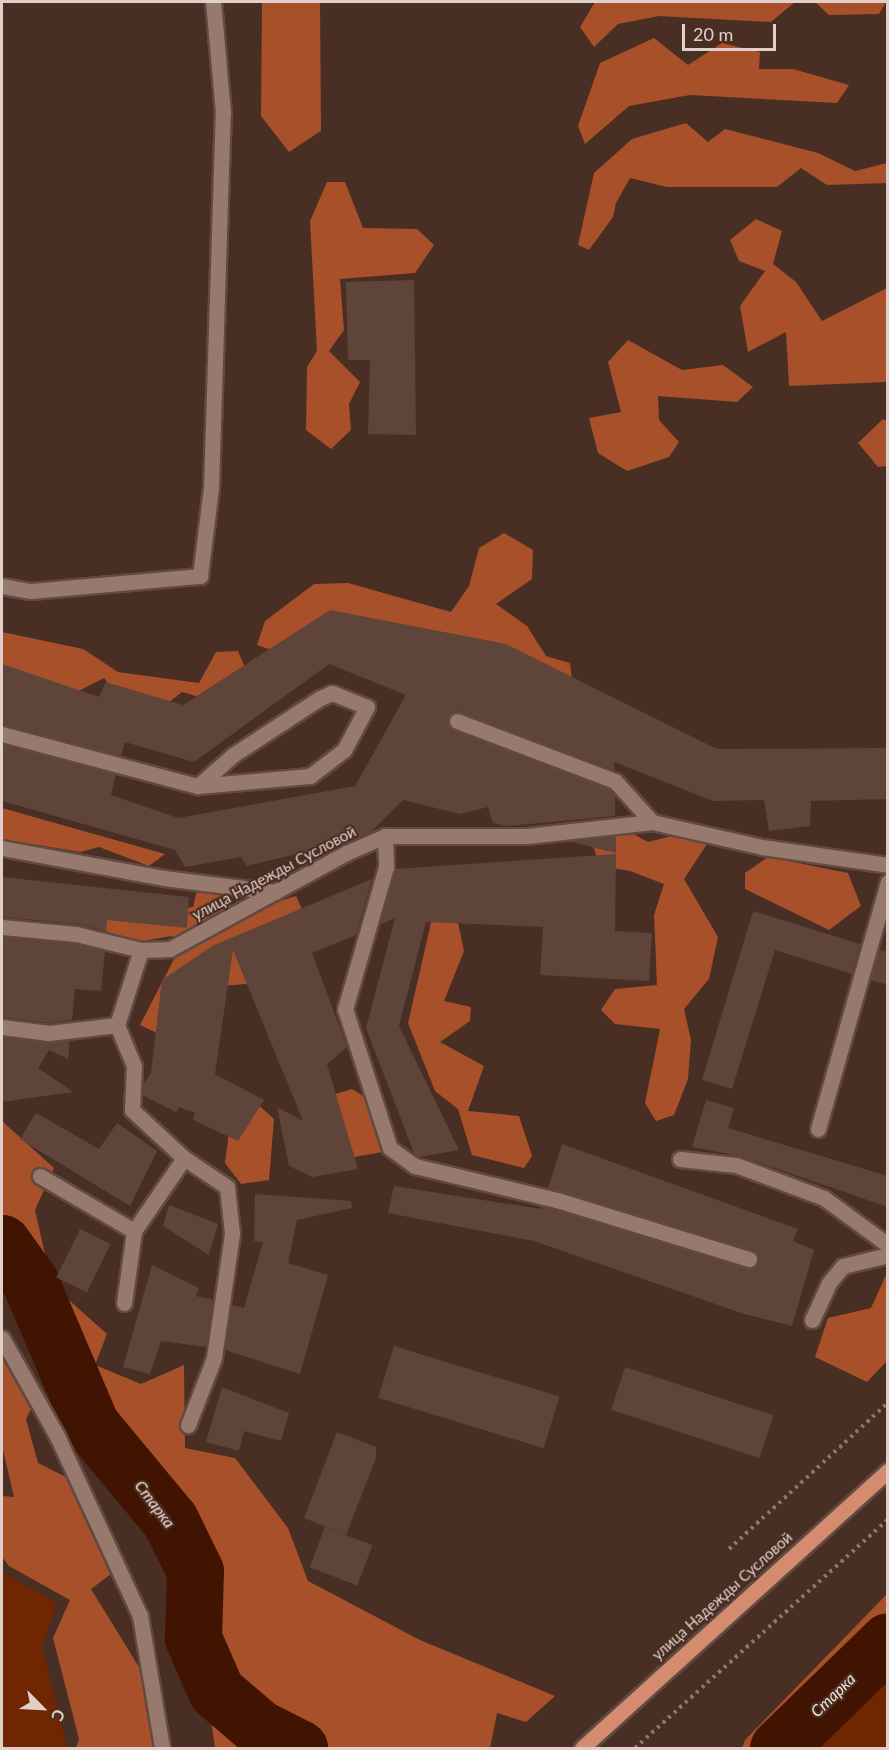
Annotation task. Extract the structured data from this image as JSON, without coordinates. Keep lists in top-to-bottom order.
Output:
{
  "streets": {
    "main road": ["улица Надежды Сусловой"]
  },
  "water": ["Старка"],
  "scale_bar": "20 m",
  "north": "bottom right"
}
